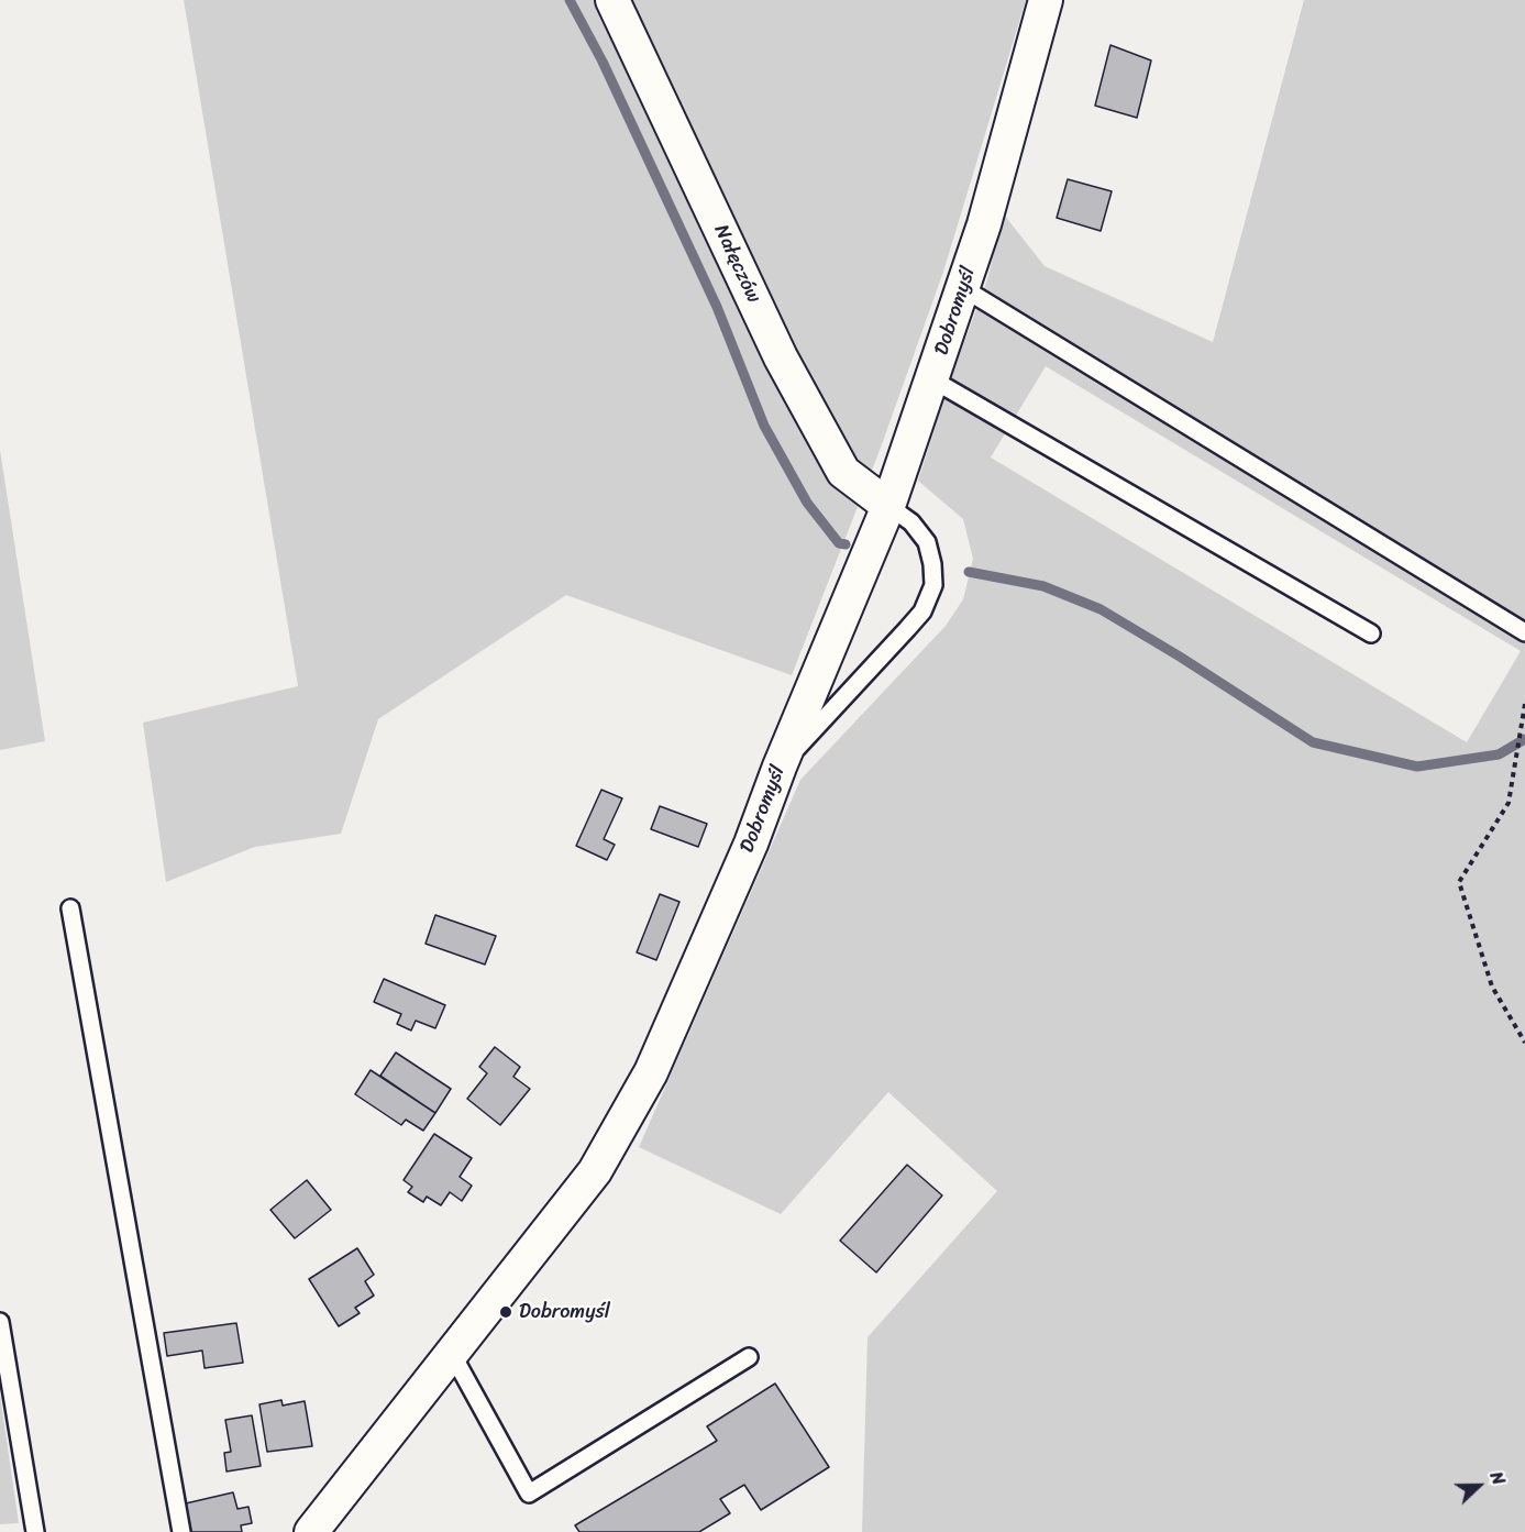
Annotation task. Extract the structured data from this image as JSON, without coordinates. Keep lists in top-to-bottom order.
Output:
{
  "streets": {
    "street": ["Nałęczów", "Dobromyśl"]
  },
  "crossings": [
    ["Nałęczów", "Dobromyśl"]
  ],
  "places": ["Dobromyśl"],
  "north": "right"
}
